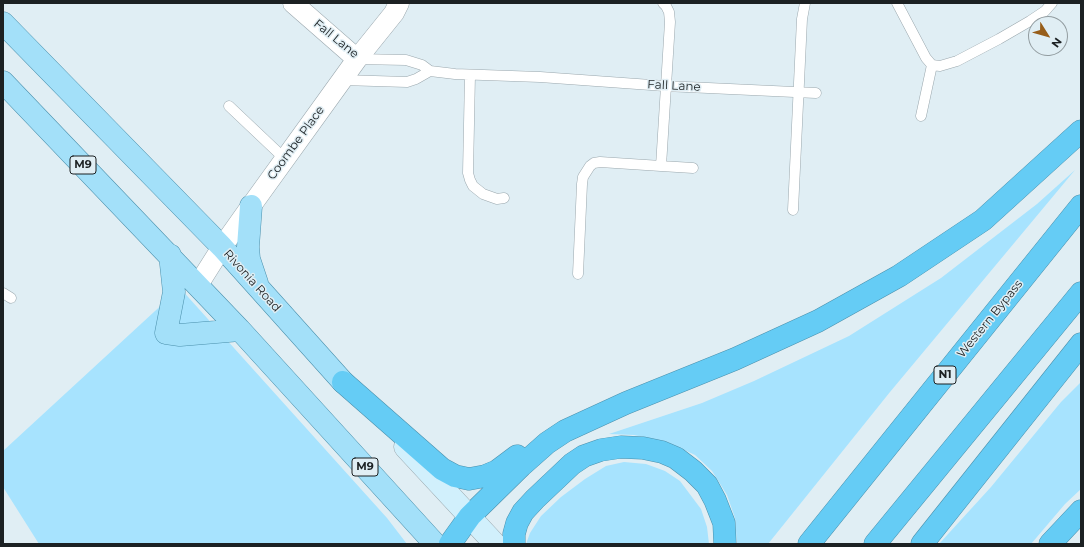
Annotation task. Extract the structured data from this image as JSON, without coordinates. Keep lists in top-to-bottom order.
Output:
{
  "streets": {
    "highway": ["Western Bypass", "N1"],
    "main road": ["M9", "Rivonia Road"],
    "street": ["Fall Lane", "Coombe Place"]
  },
  "crossings": [
    ["Fall Lane", "Coombe Place"],
    ["Coombe Place", "M9"],
    ["Coombe Place", "Rivonia Road"]
  ],
  "north": "bottom right"
}
